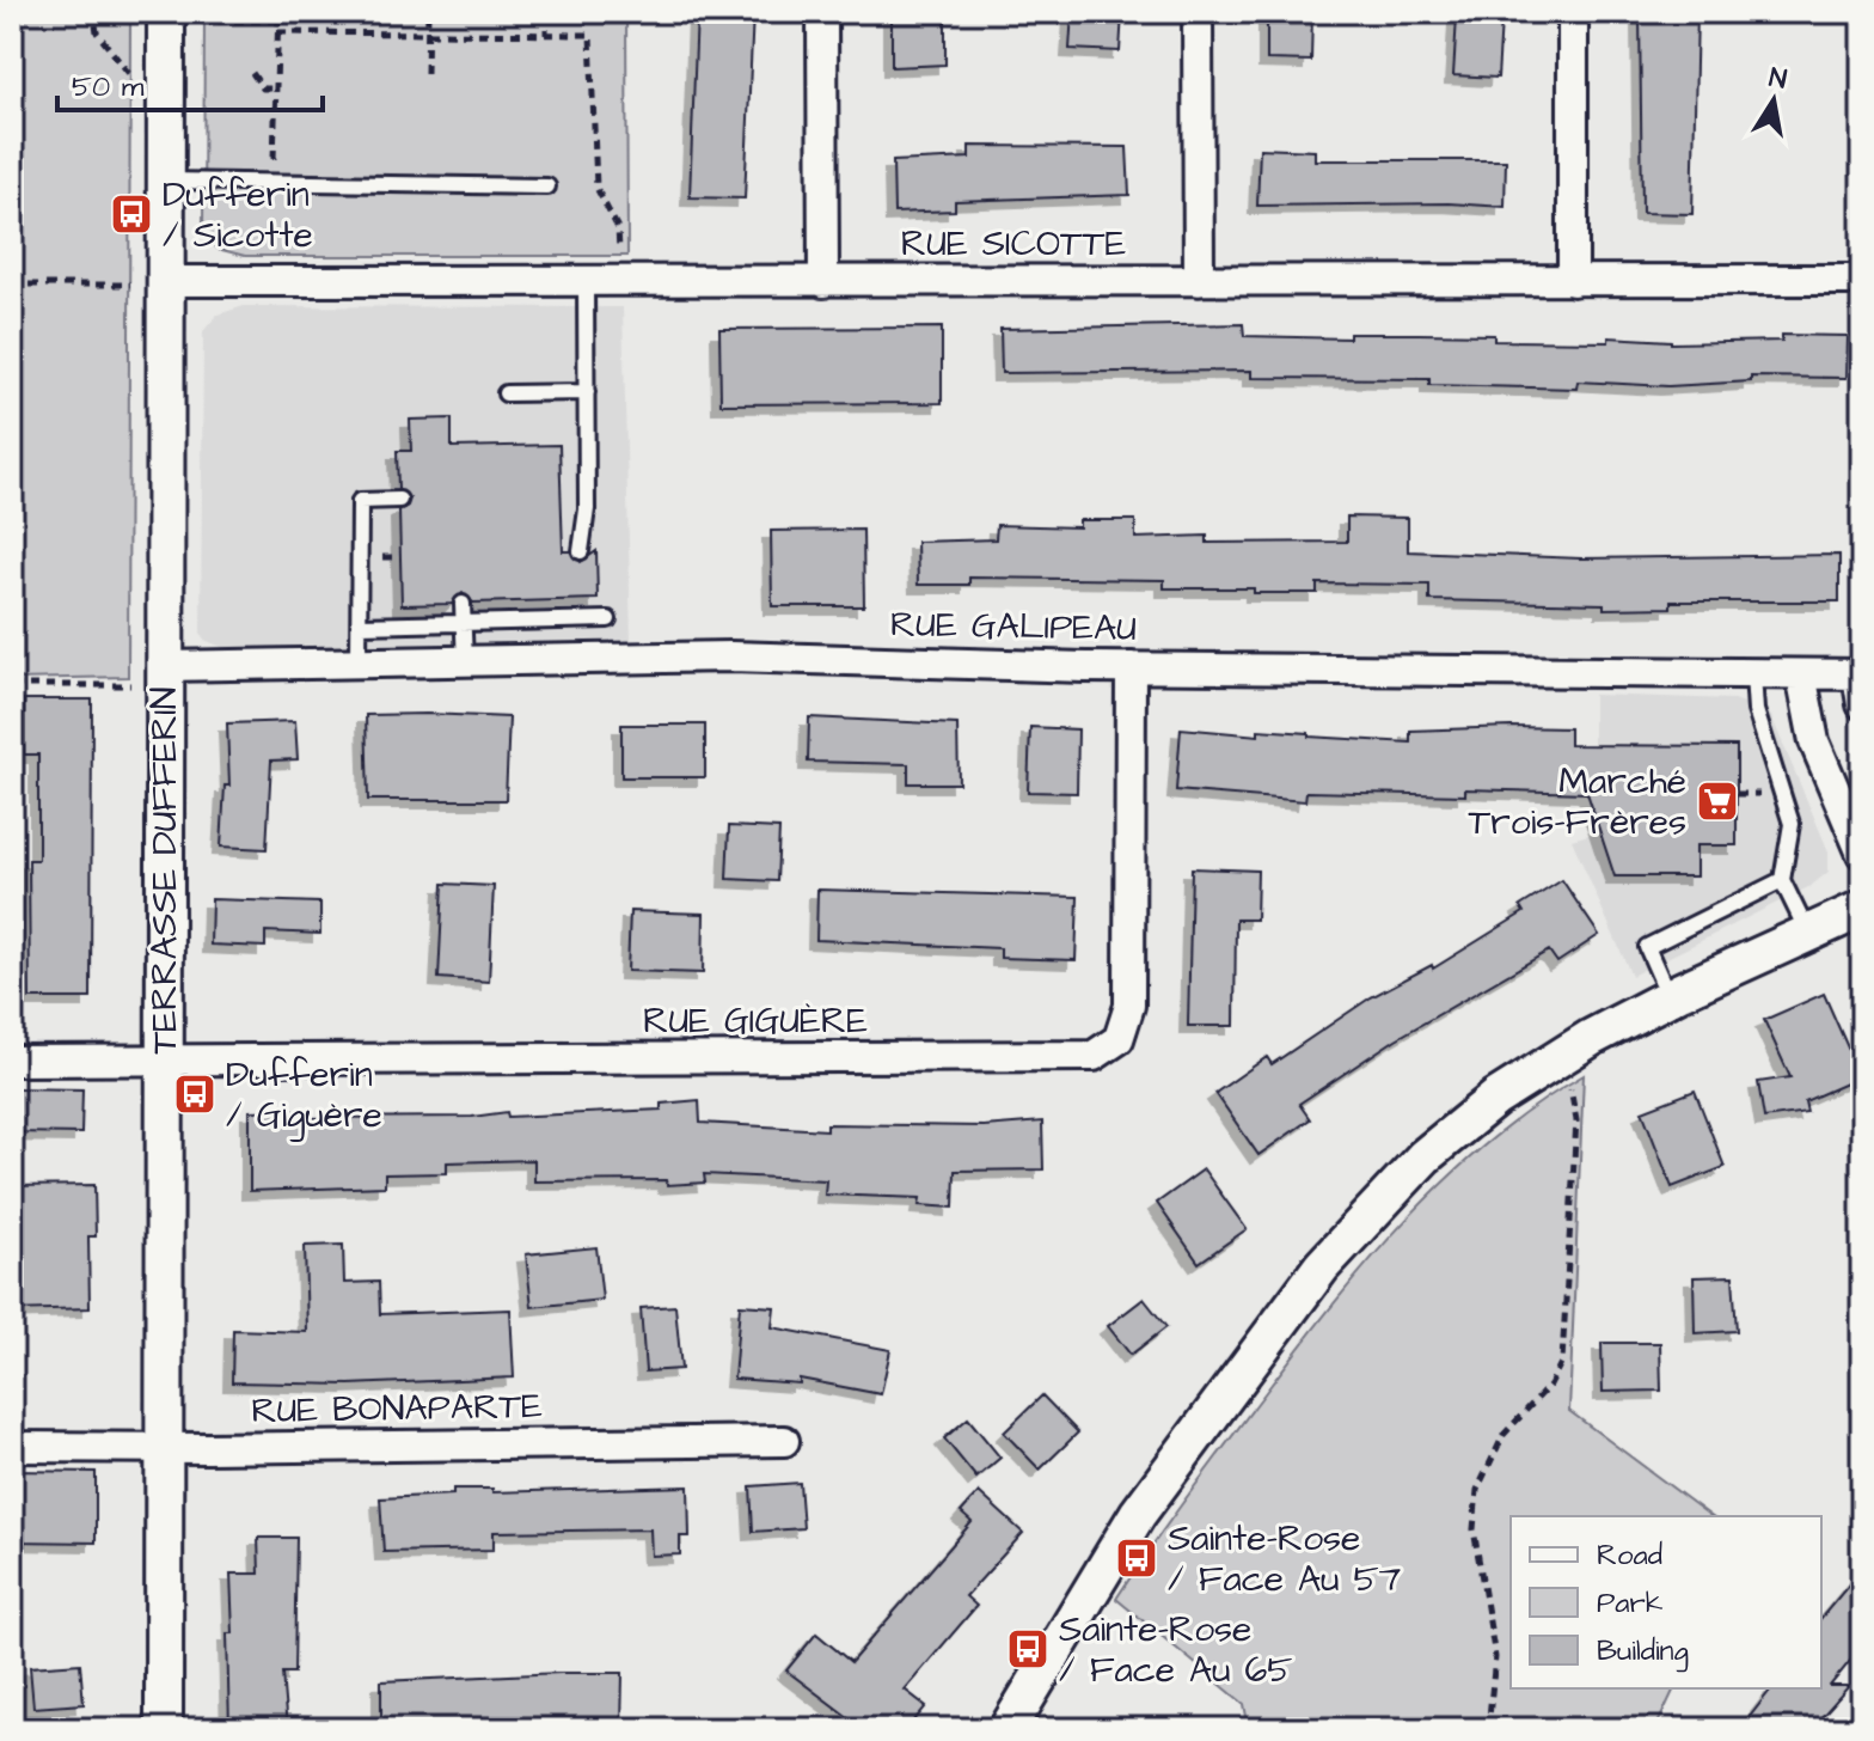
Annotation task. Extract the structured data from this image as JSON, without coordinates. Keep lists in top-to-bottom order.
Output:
{
  "streets": {
    "street": [
      "RUE SICOTTE",
      "RUE GALIPEAU",
      "TERRASSE DUFFERIN",
      "RUE GIGUÈRE",
      "RUE BONAPARTE"
    ]
  },
  "crossings": [
    ["RUE SICOTTE", "TERRASSE DUFFERIN"],
    ["RUE GALIPEAU", "TERRASSE DUFFERIN"],
    ["RUE GALIPEAU", "RUE GIGUÈRE"],
    ["TERRASSE DUFFERIN", "RUE GIGUÈRE"],
    ["TERRASSE DUFFERIN", "RUE BONAPARTE"]
  ],
  "places": {
    "bus stop": [
      "Dufferin / Sicotte",
      "Dufferin / Giguère",
      "Sainte-Rose / Face Au 57",
      "Sainte-Rose / Face Au 65"
    ],
    "supermarket": ["Marché Trois-Frères"]
  },
  "legend": ["Road", "Park", "Building"],
  "scale_bar": "50 m",
  "north": "top"
}
